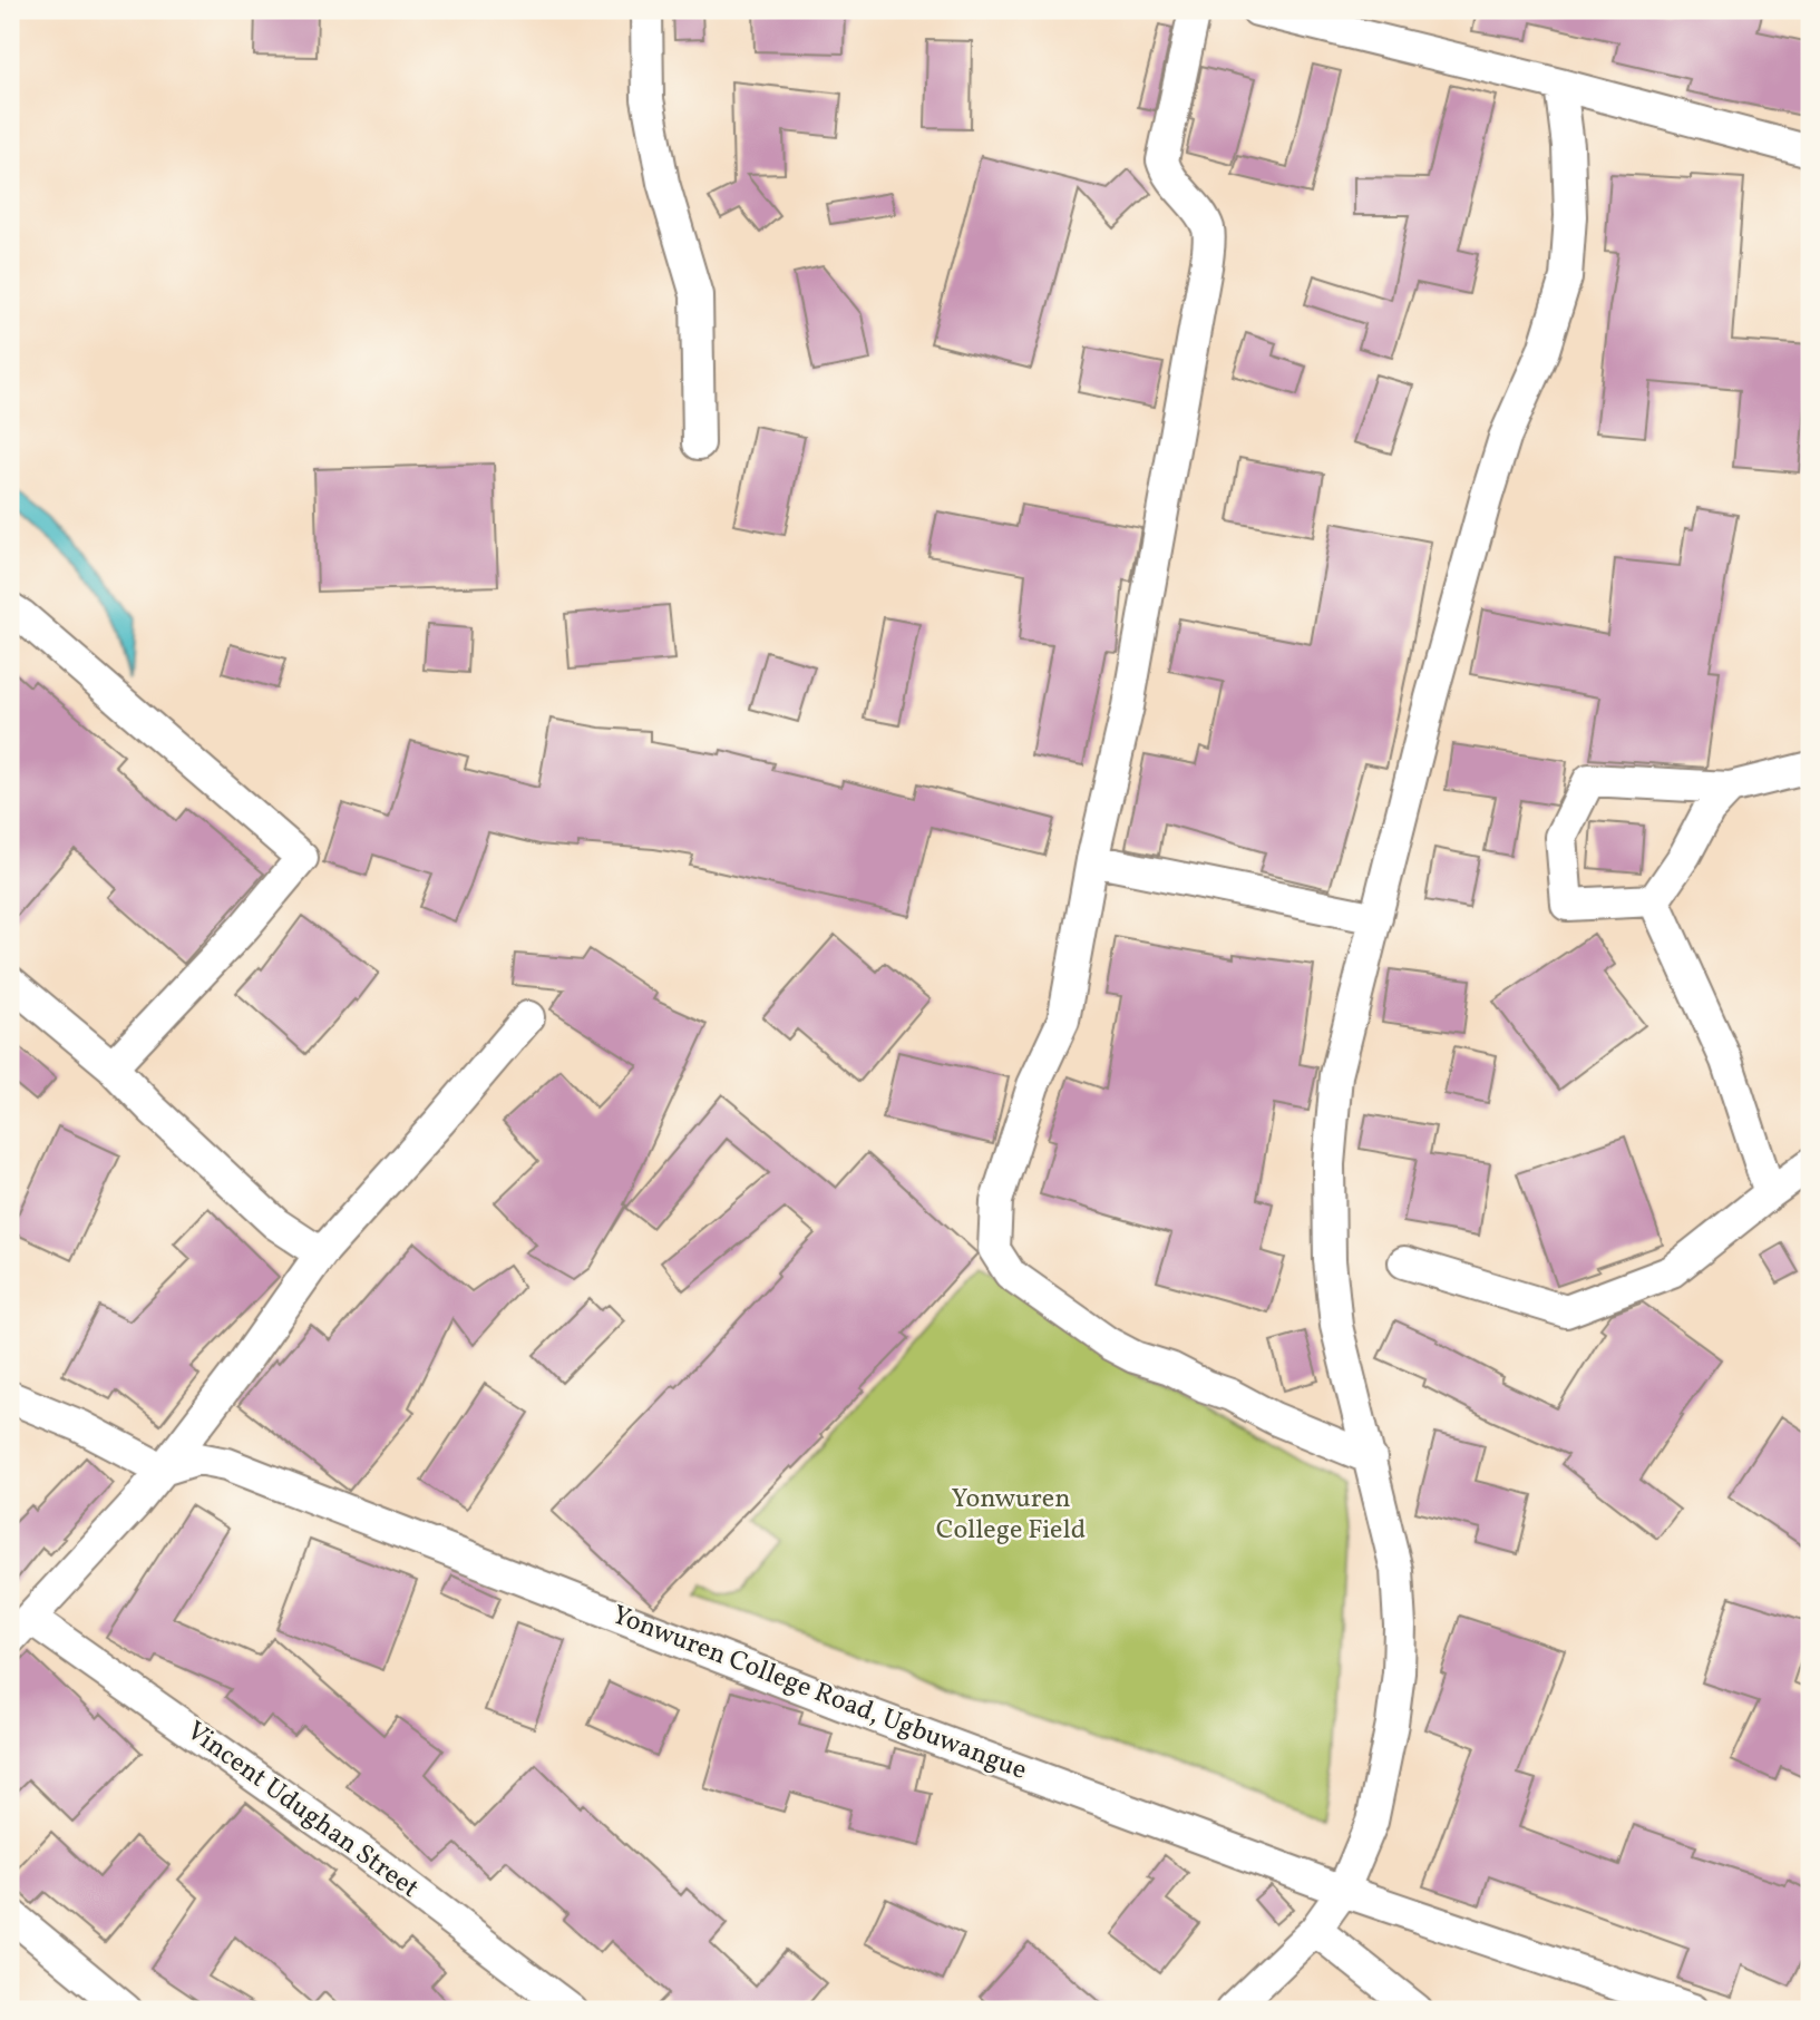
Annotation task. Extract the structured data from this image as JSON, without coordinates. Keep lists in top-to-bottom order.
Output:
{
  "streets": {
    "street": ["Yonwuren College Road, Ugbuwangue", "Vincent Udughan Street"]
  },
  "parks": ["Yonwuren College Field"]
}
